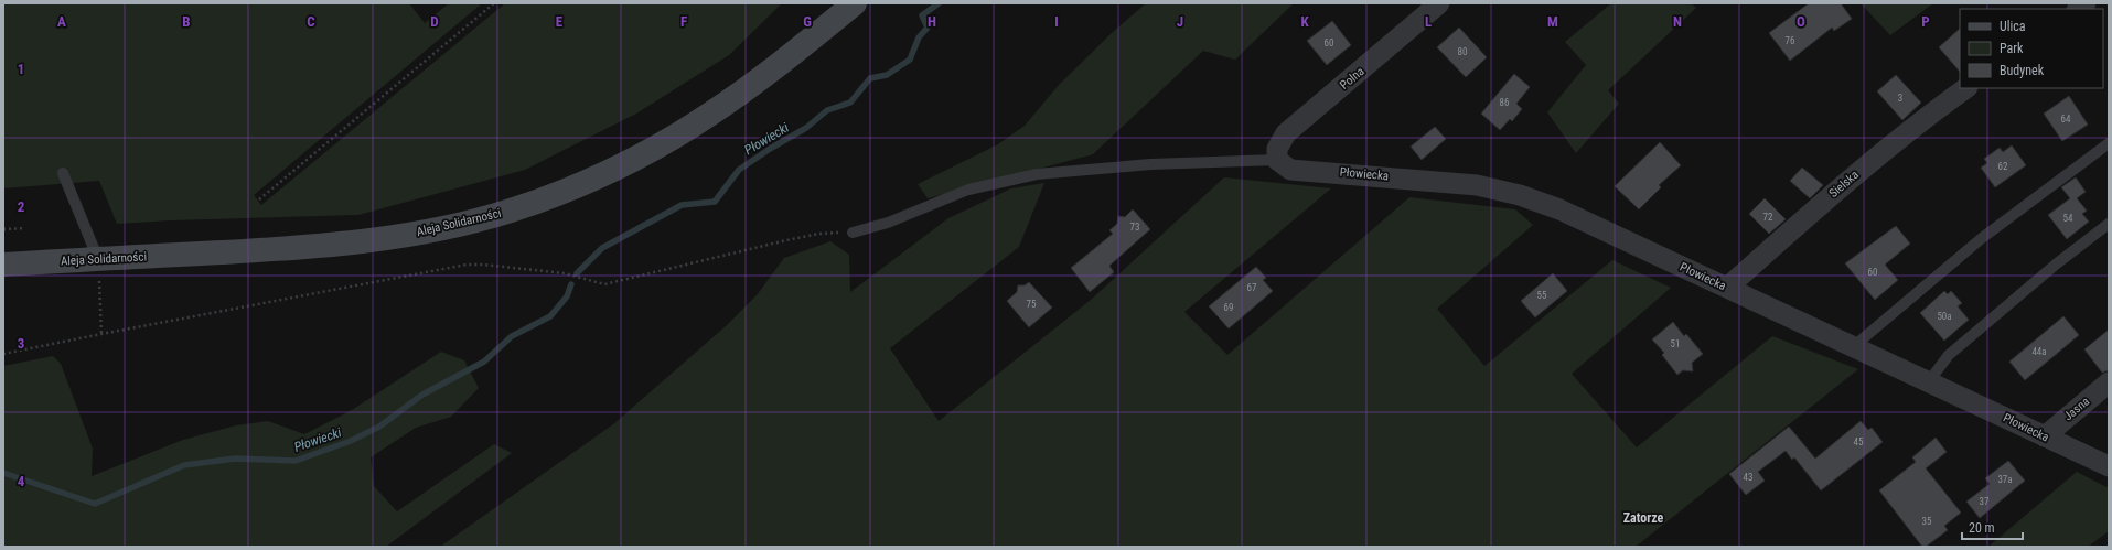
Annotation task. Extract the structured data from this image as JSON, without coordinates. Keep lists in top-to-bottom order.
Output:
{
  "streets": {
    "main road": ["Aleja Solidarności"],
    "street": [
      "Polna",
      "Płowiecka",
      "Sielska",
      "Jasna"
    ]
  },
  "crossings": [
    ["Polna", "Płowiecka"],
    ["Płowiecka", "Sielska"],
    ["Płowiecka", "Jasna"]
  ],
  "districts": ["Zatorze"],
  "water": ["Płowiecki"],
  "house_numbers": [
    "76",
    "60",
    "80",
    "3",
    "86",
    "64",
    "62",
    "72",
    "54",
    "73",
    "60",
    "67",
    "55",
    "75",
    "69",
    "50a",
    "51",
    "44a",
    "45",
    "43",
    "37a",
    "37",
    "35"
  ],
  "legend": ["Ulica", "Park", "Budynek"],
  "scale_bar": "20 m",
  "grid": {
    "columns": [
      "A",
      "B",
      "C",
      "D",
      "E",
      "F",
      "G",
      "H",
      "I",
      "J",
      "K",
      "L",
      "M",
      "N",
      "O",
      "P"
    ],
    "rows": [
      "1",
      "2",
      "3",
      "4"
    ]
  }
}
